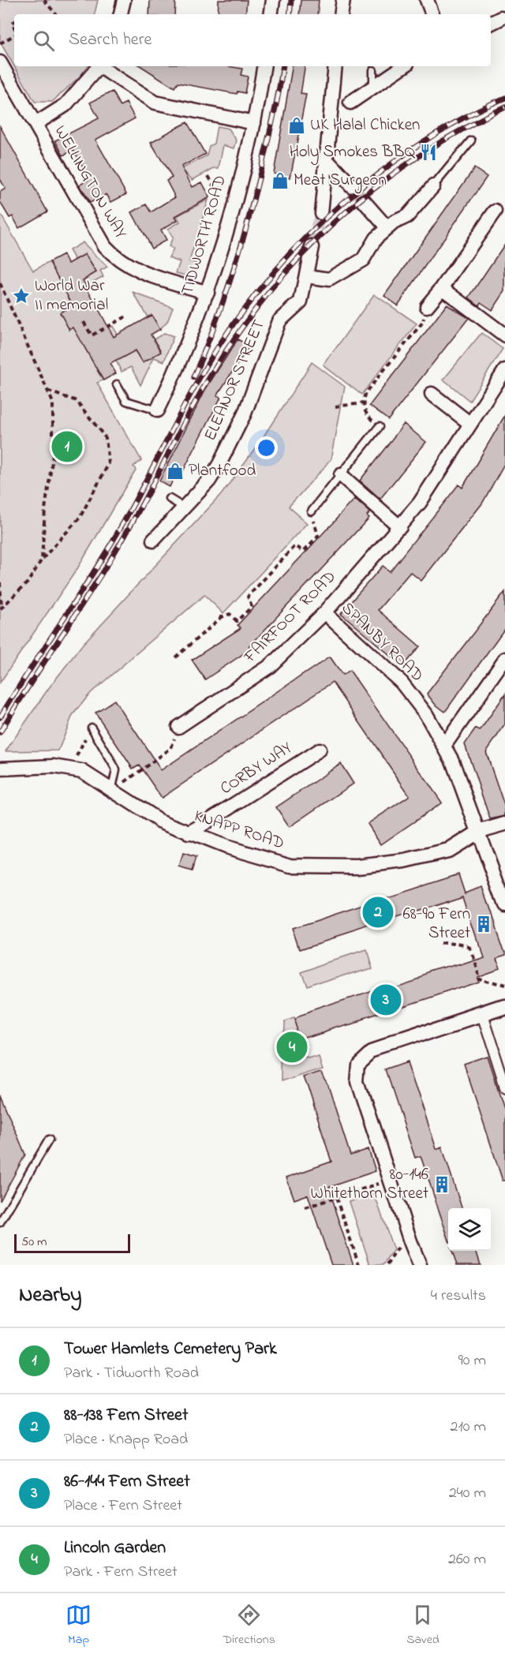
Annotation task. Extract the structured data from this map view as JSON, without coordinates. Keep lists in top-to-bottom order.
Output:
{
  "streets": {
    "street": [
      "WELLINGTON WAY",
      "TIDWORTH ROAD",
      "ELEANOR STREET",
      "FAIRFOOT ROAD",
      "SPANBY ROAD",
      "CORBY WAY",
      "KNAPP ROAD"
    ]
  },
  "crossings": [
    ["WELLINGTON WAY", "TIDWORTH ROAD"],
    ["FAIRFOOT ROAD", "SPANBY ROAD"],
    ["SPANBY ROAD", "KNAPP ROAD"],
    ["CORBY WAY", "KNAPP ROAD"]
  ],
  "places": {
    "shop": ["UK Halal Chicken", "Meat Surgeon", "Plantfood"],
    "restaurant": ["Holy Smokes BBQ"],
    "place": ["World War II memorial"],
    "building": ["68-90 Fern Street", "80-146 Whitethorn Street"]
  },
  "scale_bar": "50 m",
  "page": {
    "search": "Search here",
    "pins": [
      "1",
      "2",
      "3",
      "4"
    ],
    "scale": "50 m",
    "heading": ["Nearby", "4 results"],
    "list": [
      {
        "mark": "1",
        "name": "Tower Hamlets Cemetery Park",
        "note": "Park · Tidworth Road",
        "value": "90 m"
      },
      {
        "mark": "2",
        "name": "88-138 Fern Street",
        "note": "Place · Knapp Road",
        "value": "210 m"
      },
      {
        "mark": "3",
        "name": "86-144 Fern Street",
        "note": "Place · Fern Street",
        "value": "240 m"
      },
      {
        "mark": "4",
        "name": "Lincoln Garden",
        "note": "Park · Fern Street",
        "value": "260 m"
      }
    ],
    "nav": ["Map", "Directions", "Saved"]
  }
}
